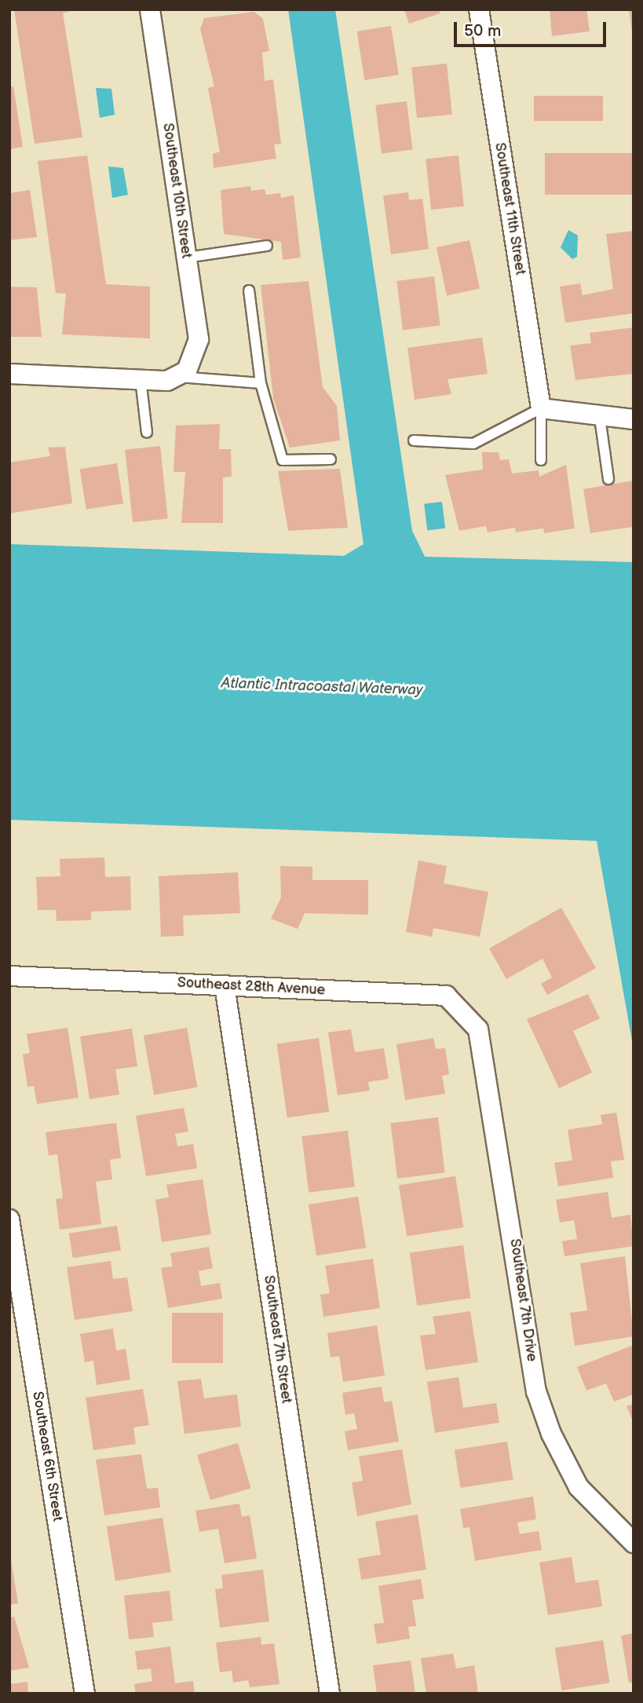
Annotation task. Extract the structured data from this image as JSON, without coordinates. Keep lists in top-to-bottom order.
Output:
{
  "streets": {
    "street": [
      "Southeast 10th Street",
      "Southeast 11th Street",
      "Southeast 28th Avenue",
      "Southeast 7th Drive",
      "Southeast 7th Street",
      "Southeast 6th Street"
    ]
  },
  "crossings": [
    ["Southeast 28th Avenue", "Southeast 7th Drive"],
    ["Southeast 28th Avenue", "Southeast 7th Street"]
  ],
  "water": ["Atlantic Intracoastal Waterway"],
  "scale_bar": "50 m"
}
